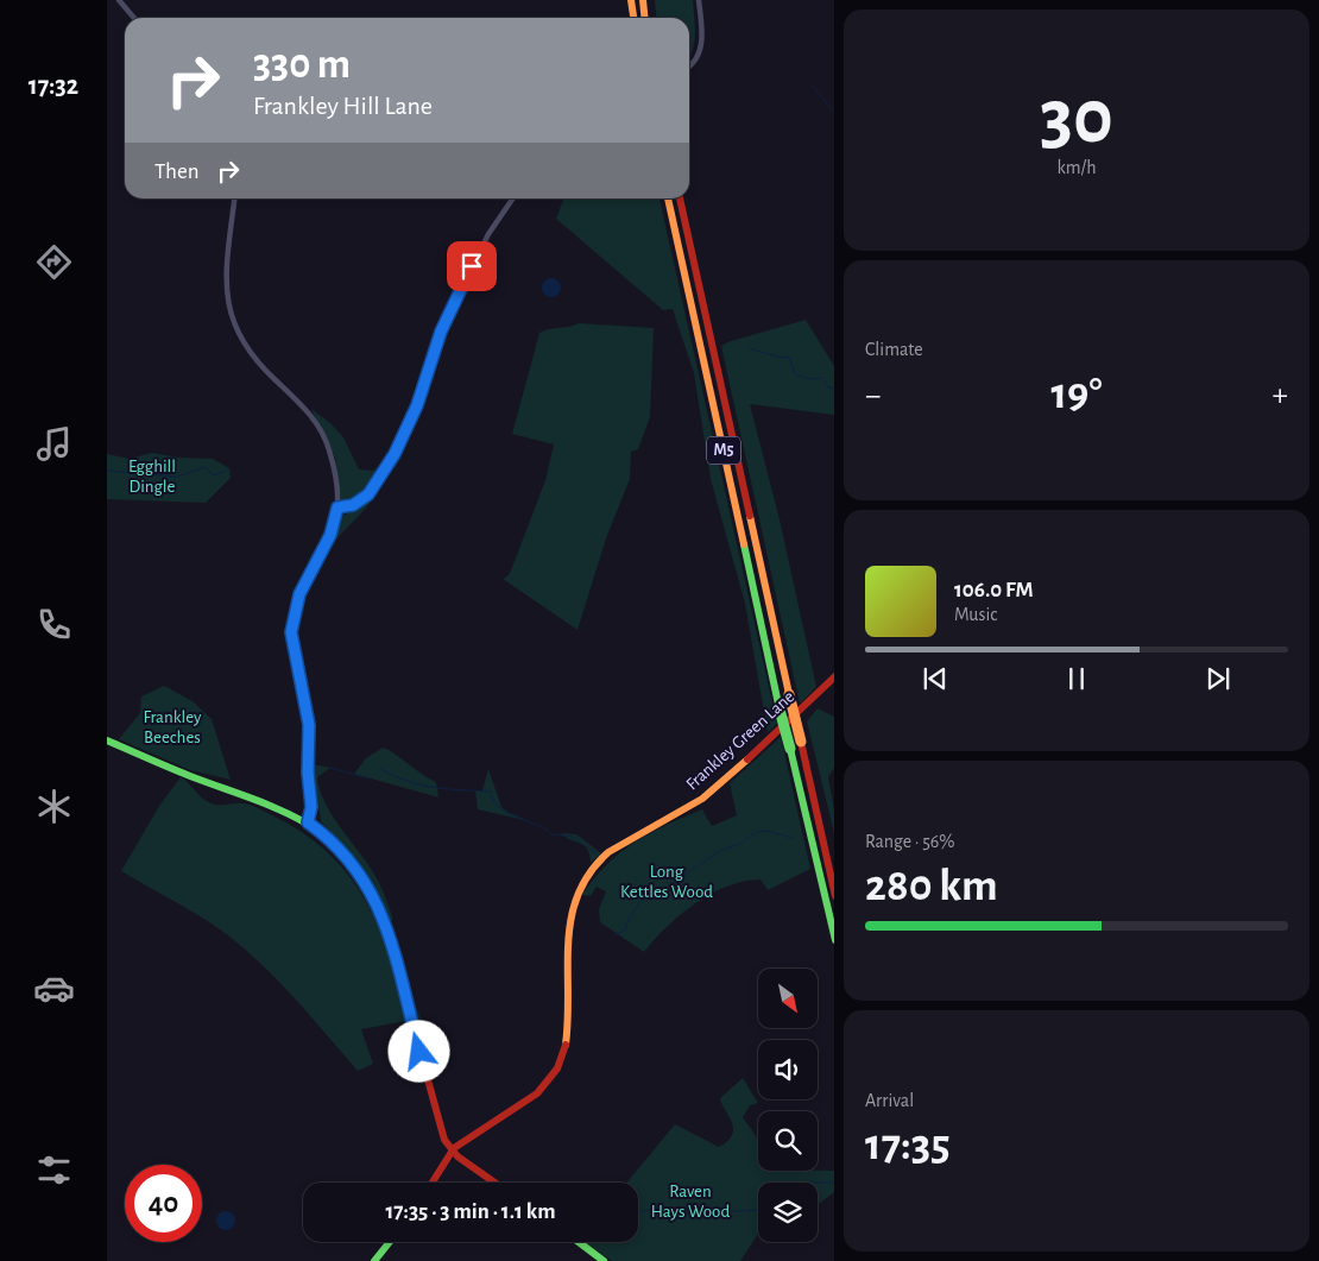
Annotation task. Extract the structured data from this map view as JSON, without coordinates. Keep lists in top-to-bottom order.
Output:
{
  "streets": {
    "main road": ["M5", "Frankley Green Lane"]
  },
  "parks": [
    "Egghill Dingle",
    "Frankley Beeches",
    "Long Kettles Wood",
    "Raven Hays Wood"
  ],
  "north": "bottom right",
  "page": {
    "tabs": "17:32",
    "tile": [
      ["30", "km/h"],
      "Climate",
      ["Range · 56%", "280 km"],
      ["Arrival", "17:35"]
    ],
    "turn": ["330 m", "Frankley Hill Lane"],
    "then": "Then",
    "heat": ["−", "19°", "+"],
    "song": ["106.0 FM", "Music"],
    "limit": "40",
    "trip": "17:35 · 3 min · 1.1 km"
  }
}
